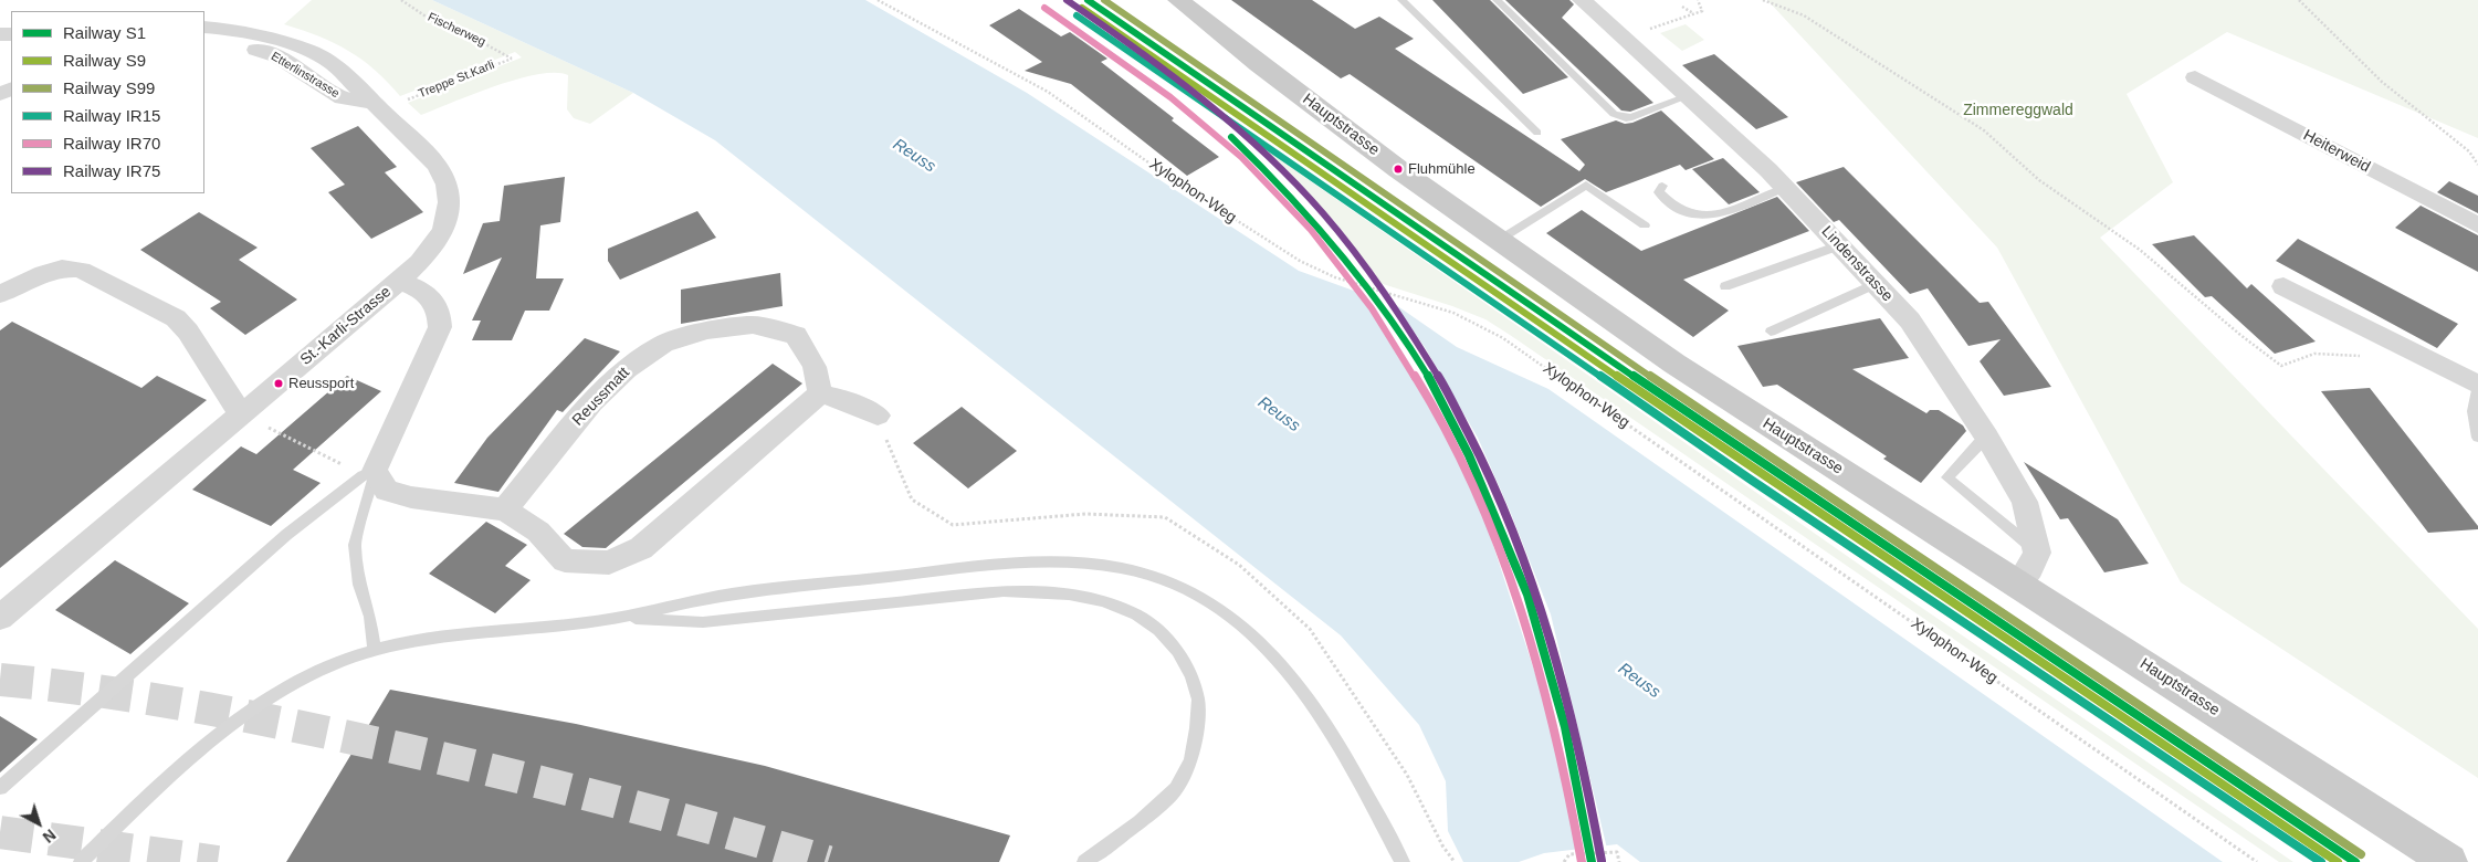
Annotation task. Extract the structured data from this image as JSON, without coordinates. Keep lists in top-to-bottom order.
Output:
{
  "streets": {
    "main road": ["Hauptstrasse"],
    "street": [
      "Etterlinstrasse",
      "Heiterweid",
      "Lindenstrasse",
      "St.-Karli-Strasse",
      "Reussmatt"
    ],
    "path": ["Fischerweg", "Treppe St.Karli", "Xylophon-Weg"]
  },
  "crossings": [
    ["Fischerweg", "Treppe St.Karli"],
    ["Etterlinstrasse", "St.-Karli-Strasse"]
  ],
  "water": ["Reuss"],
  "parks": ["Zimmereggwald"],
  "places": ["Fluhmühle", "Reussport"],
  "lines": [
    "rail line S1",
    "rail line S99",
    "rail line IR75",
    "rail line S9",
    "rail line IR70",
    "rail line IR15"
  ],
  "legend": [
    "Railway S1",
    "Railway S9",
    "Railway S99",
    "Railway IR15",
    "Railway IR70",
    "Railway IR75"
  ],
  "north": "bottom right"
}
